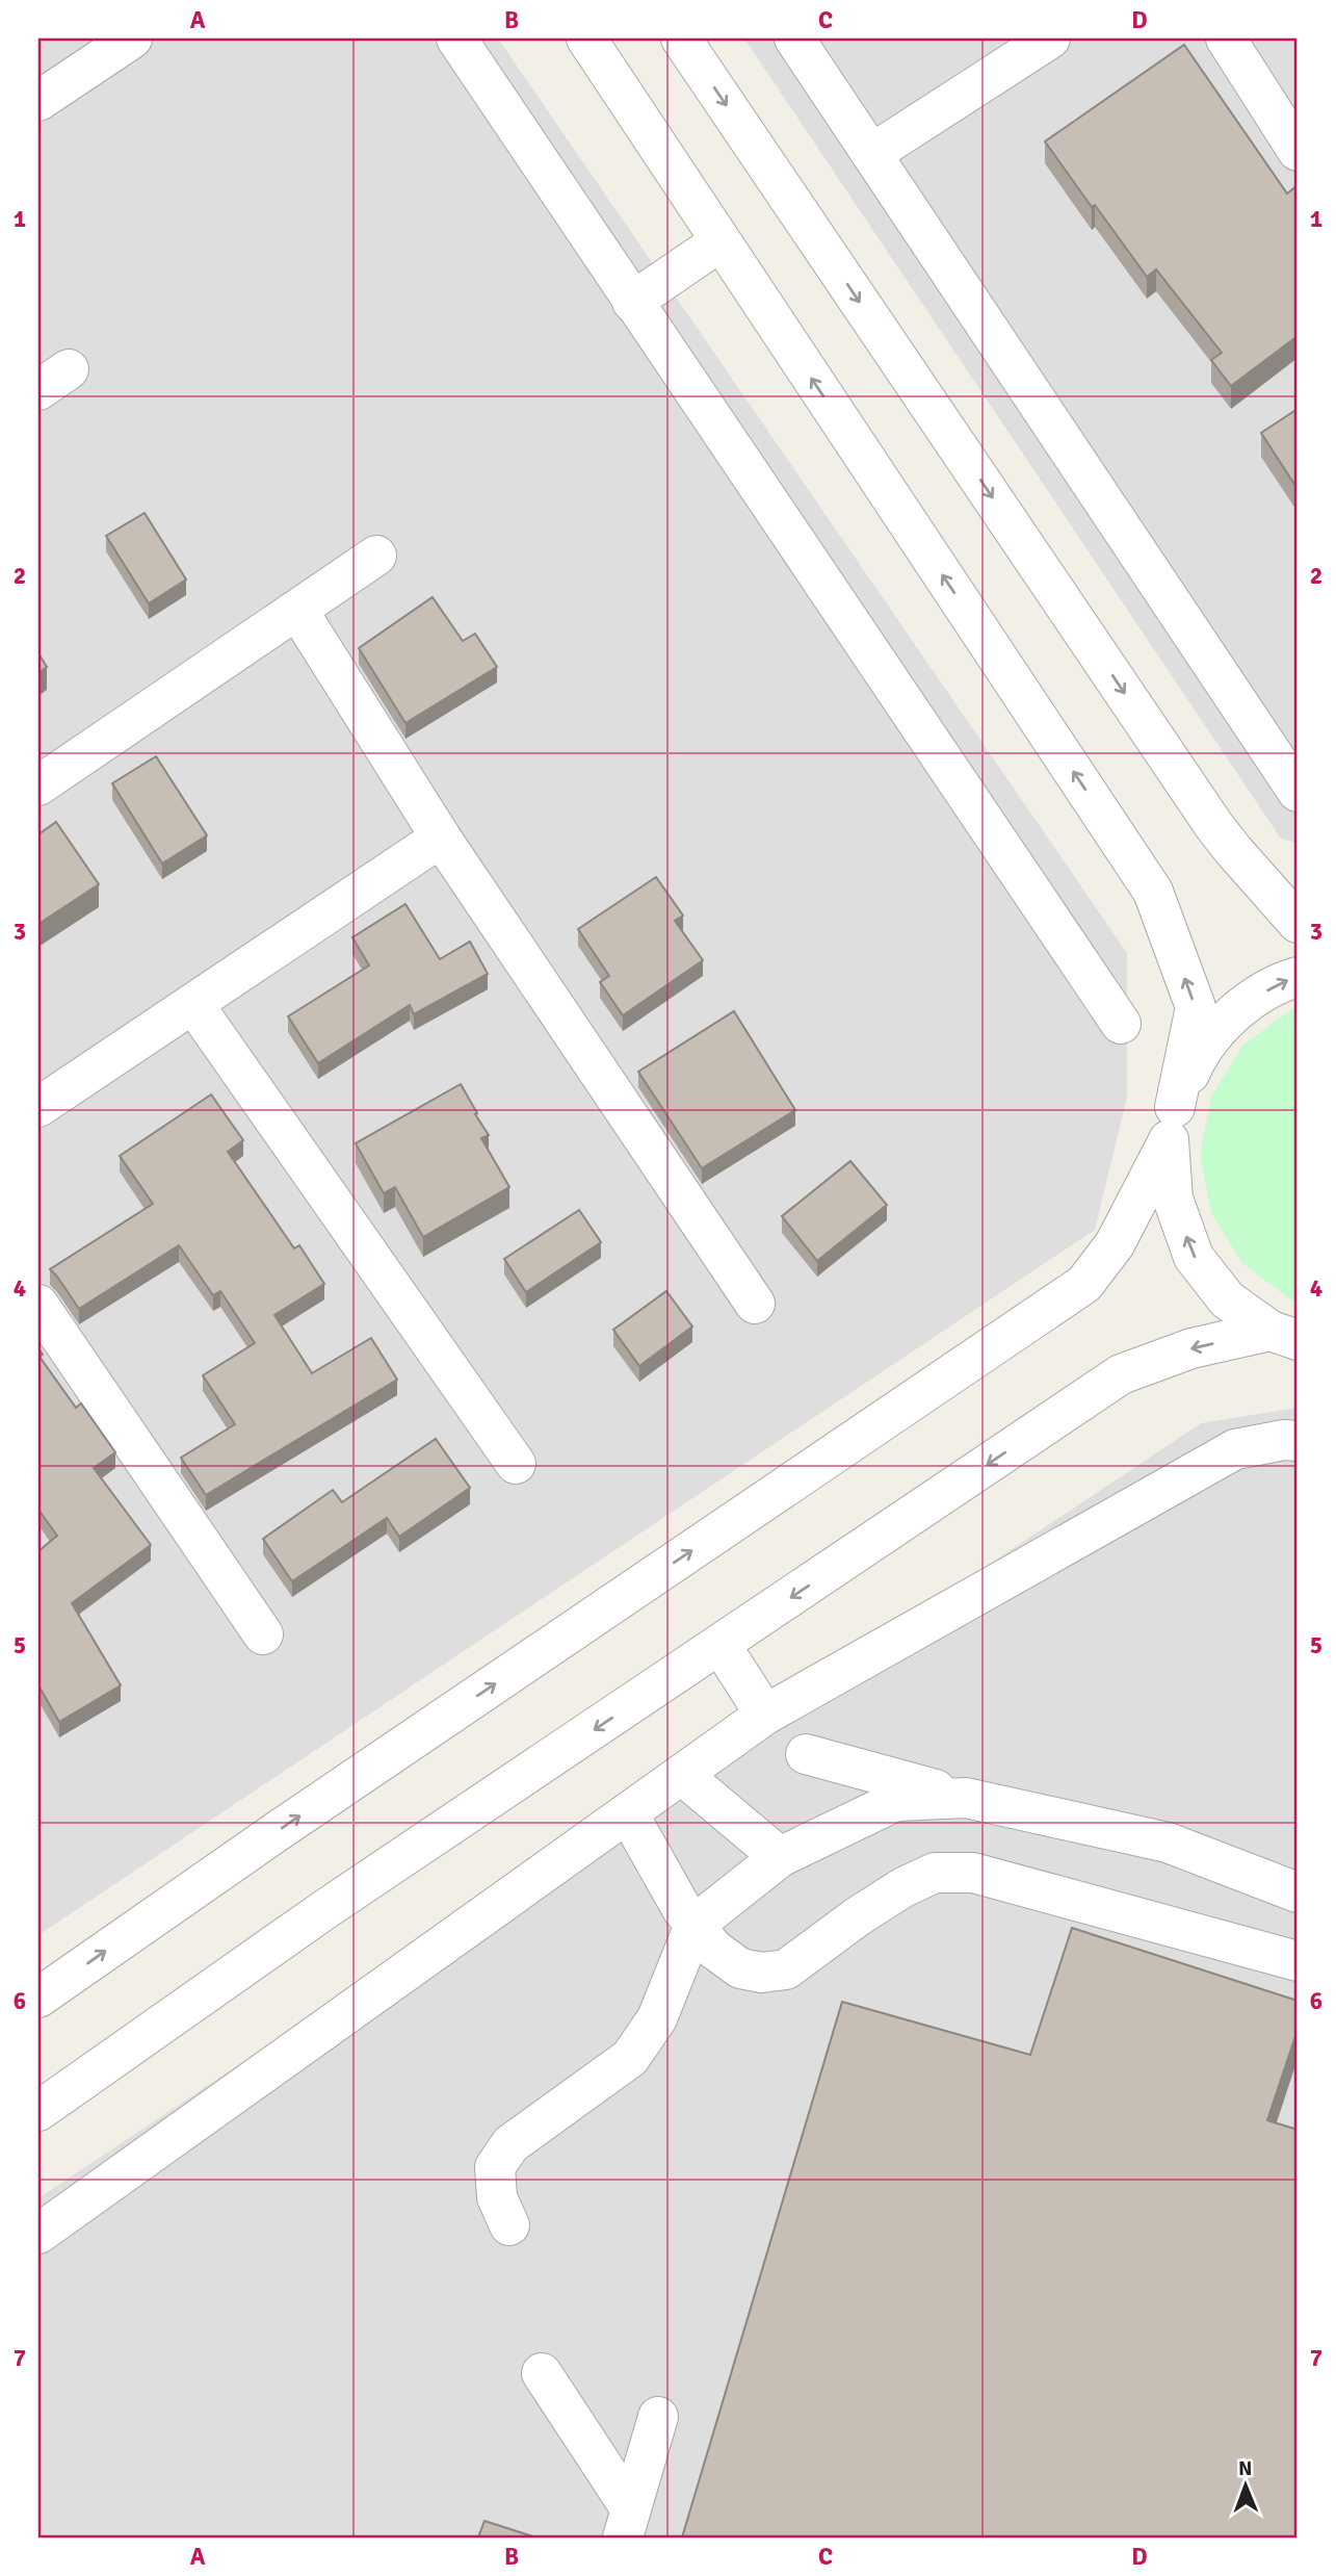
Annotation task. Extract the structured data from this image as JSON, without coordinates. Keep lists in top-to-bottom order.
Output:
{
  "north": "top",
  "grid": {
    "columns": [
      "A",
      "B",
      "C",
      "D"
    ],
    "rows": [
      "1",
      "2",
      "3",
      "4",
      "5",
      "6",
      "7"
    ]
  }
}
